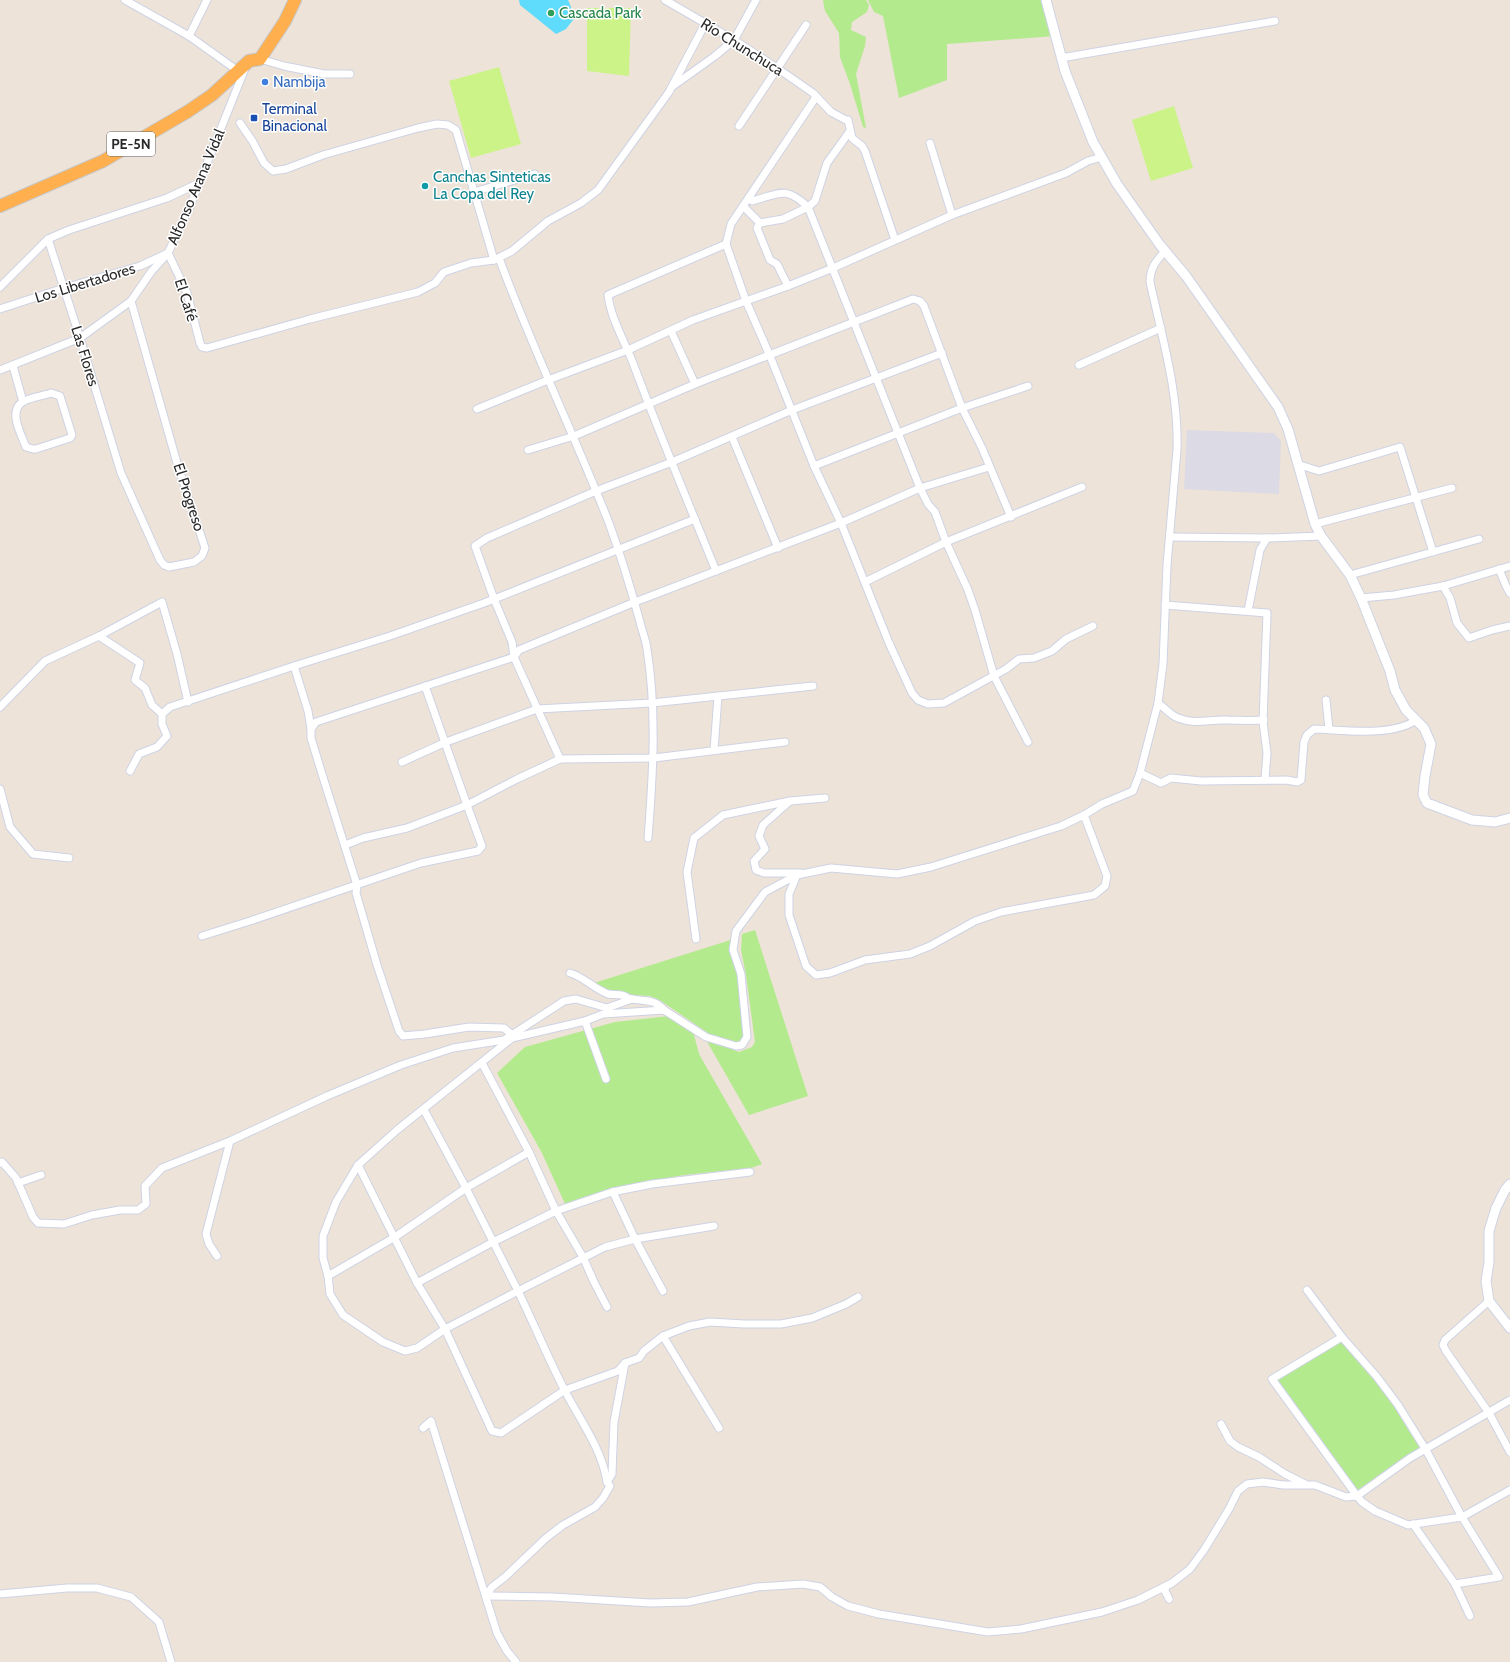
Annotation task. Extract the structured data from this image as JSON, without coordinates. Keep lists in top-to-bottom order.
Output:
{
  "streets": {
    "highway": ["PE-5N"],
    "street": [
      "Río Chunchuca",
      "Alfonso Arana Vidal",
      "Los Libertadores",
      "El Café",
      "Las Flores",
      "El Progreso"
    ]
  },
  "crossings": [
    ["PE-5N", "Alfonso Arana Vidal"],
    ["Alfonso Arana Vidal", "Los Libertadores"],
    ["Alfonso Arana Vidal", "El Café"],
    ["Alfonso Arana Vidal", "Las Flores"],
    ["Alfonso Arana Vidal", "El Progreso"],
    ["Los Libertadores", "El Café"],
    ["Los Libertadores", "Las Flores"],
    ["Las Flores", "El Progreso"]
  ],
  "places": {
    "other": ["Cascada Park", "Nambija", "Canchas Sinteticas La Copa del Rey"],
    "transit": ["Terminal Binacional"]
  }
}
